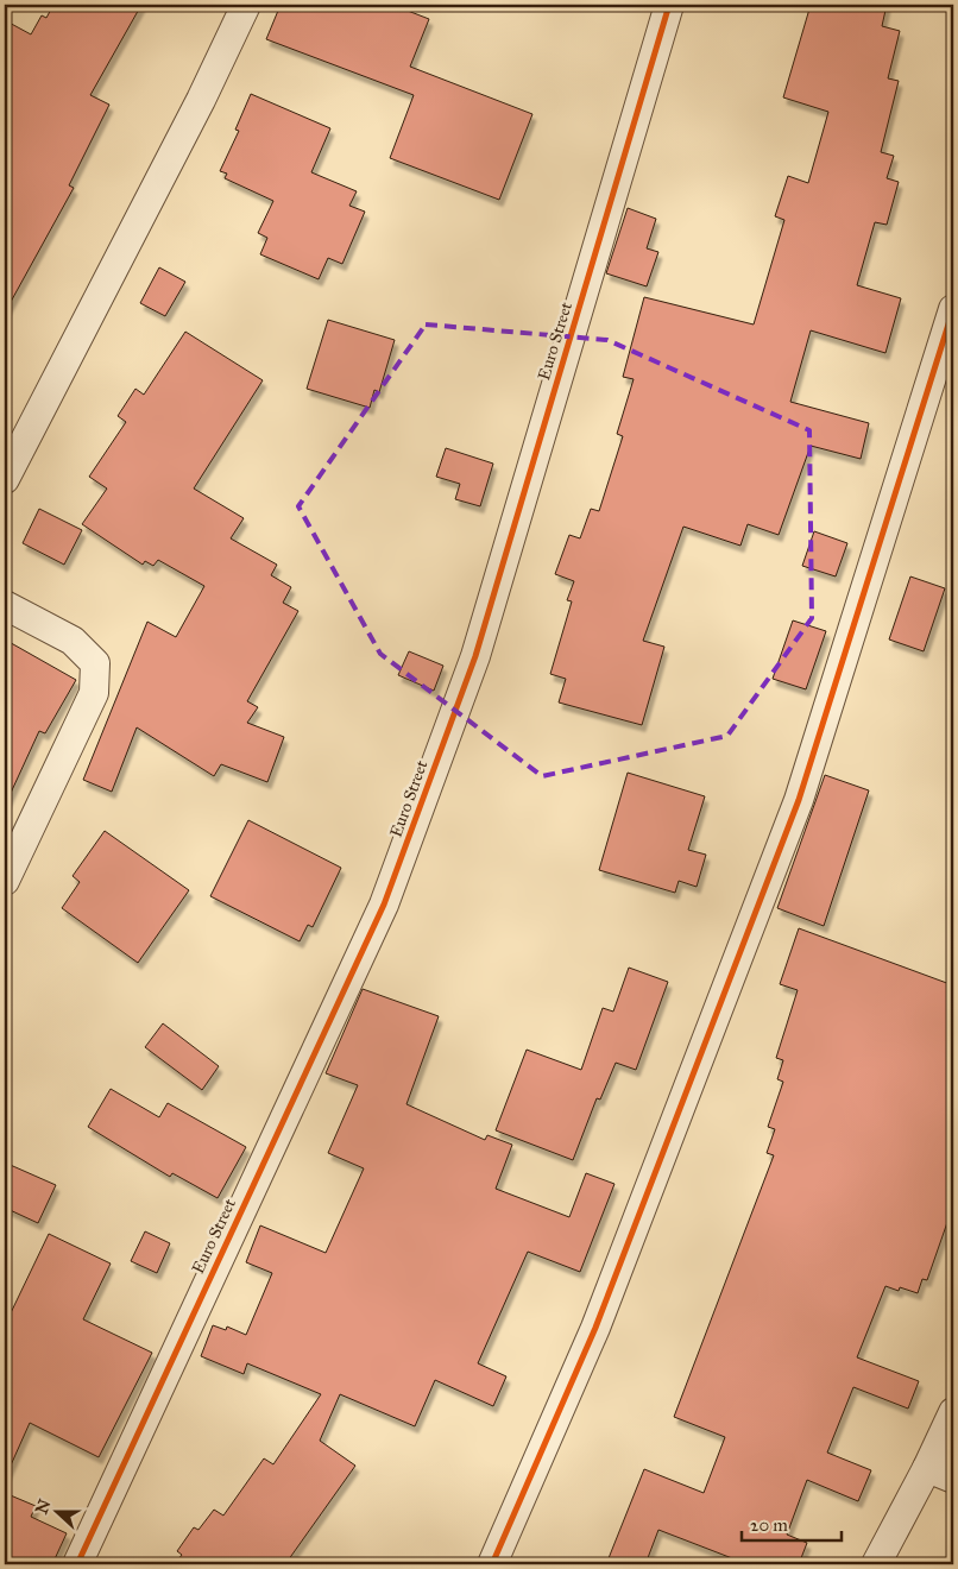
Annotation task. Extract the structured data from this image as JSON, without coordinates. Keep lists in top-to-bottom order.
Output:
{
  "streets": {
    "street": ["Euro Street"]
  },
  "scale_bar": "20 m",
  "north": "left"
}
